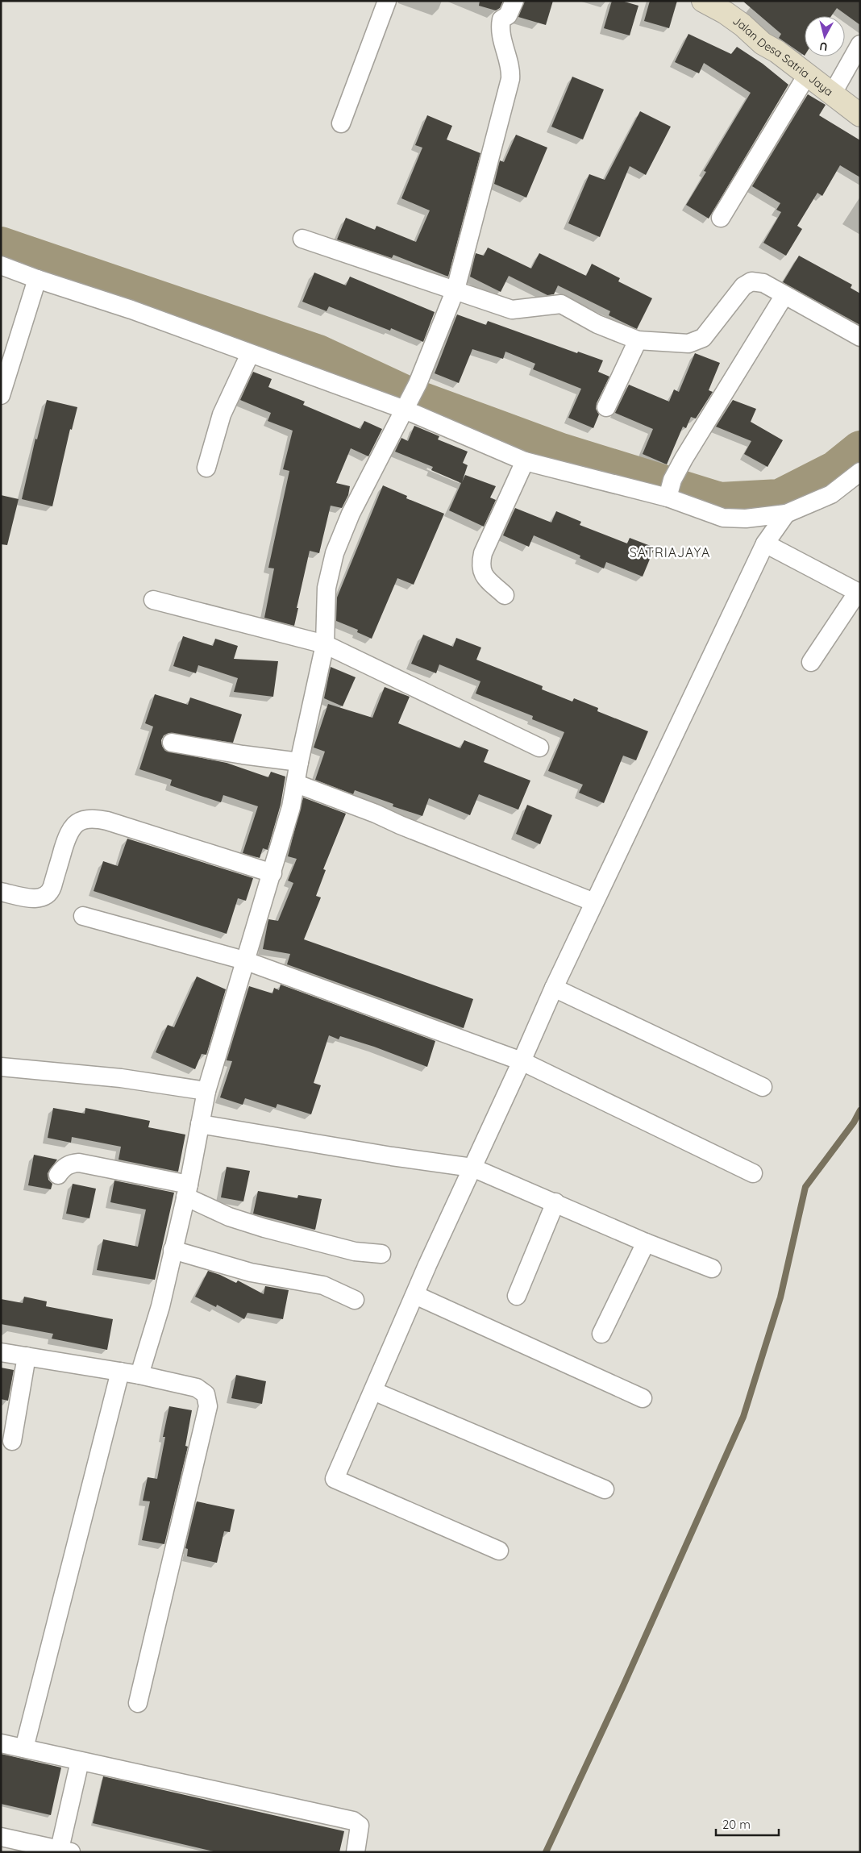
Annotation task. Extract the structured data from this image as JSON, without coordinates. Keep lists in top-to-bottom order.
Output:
{
  "streets": {
    "street": ["Jalan Desa Satria Jaya"]
  },
  "districts": ["SATRIAJAYA"],
  "scale_bar": "20 m",
  "north": "bottom"
}
